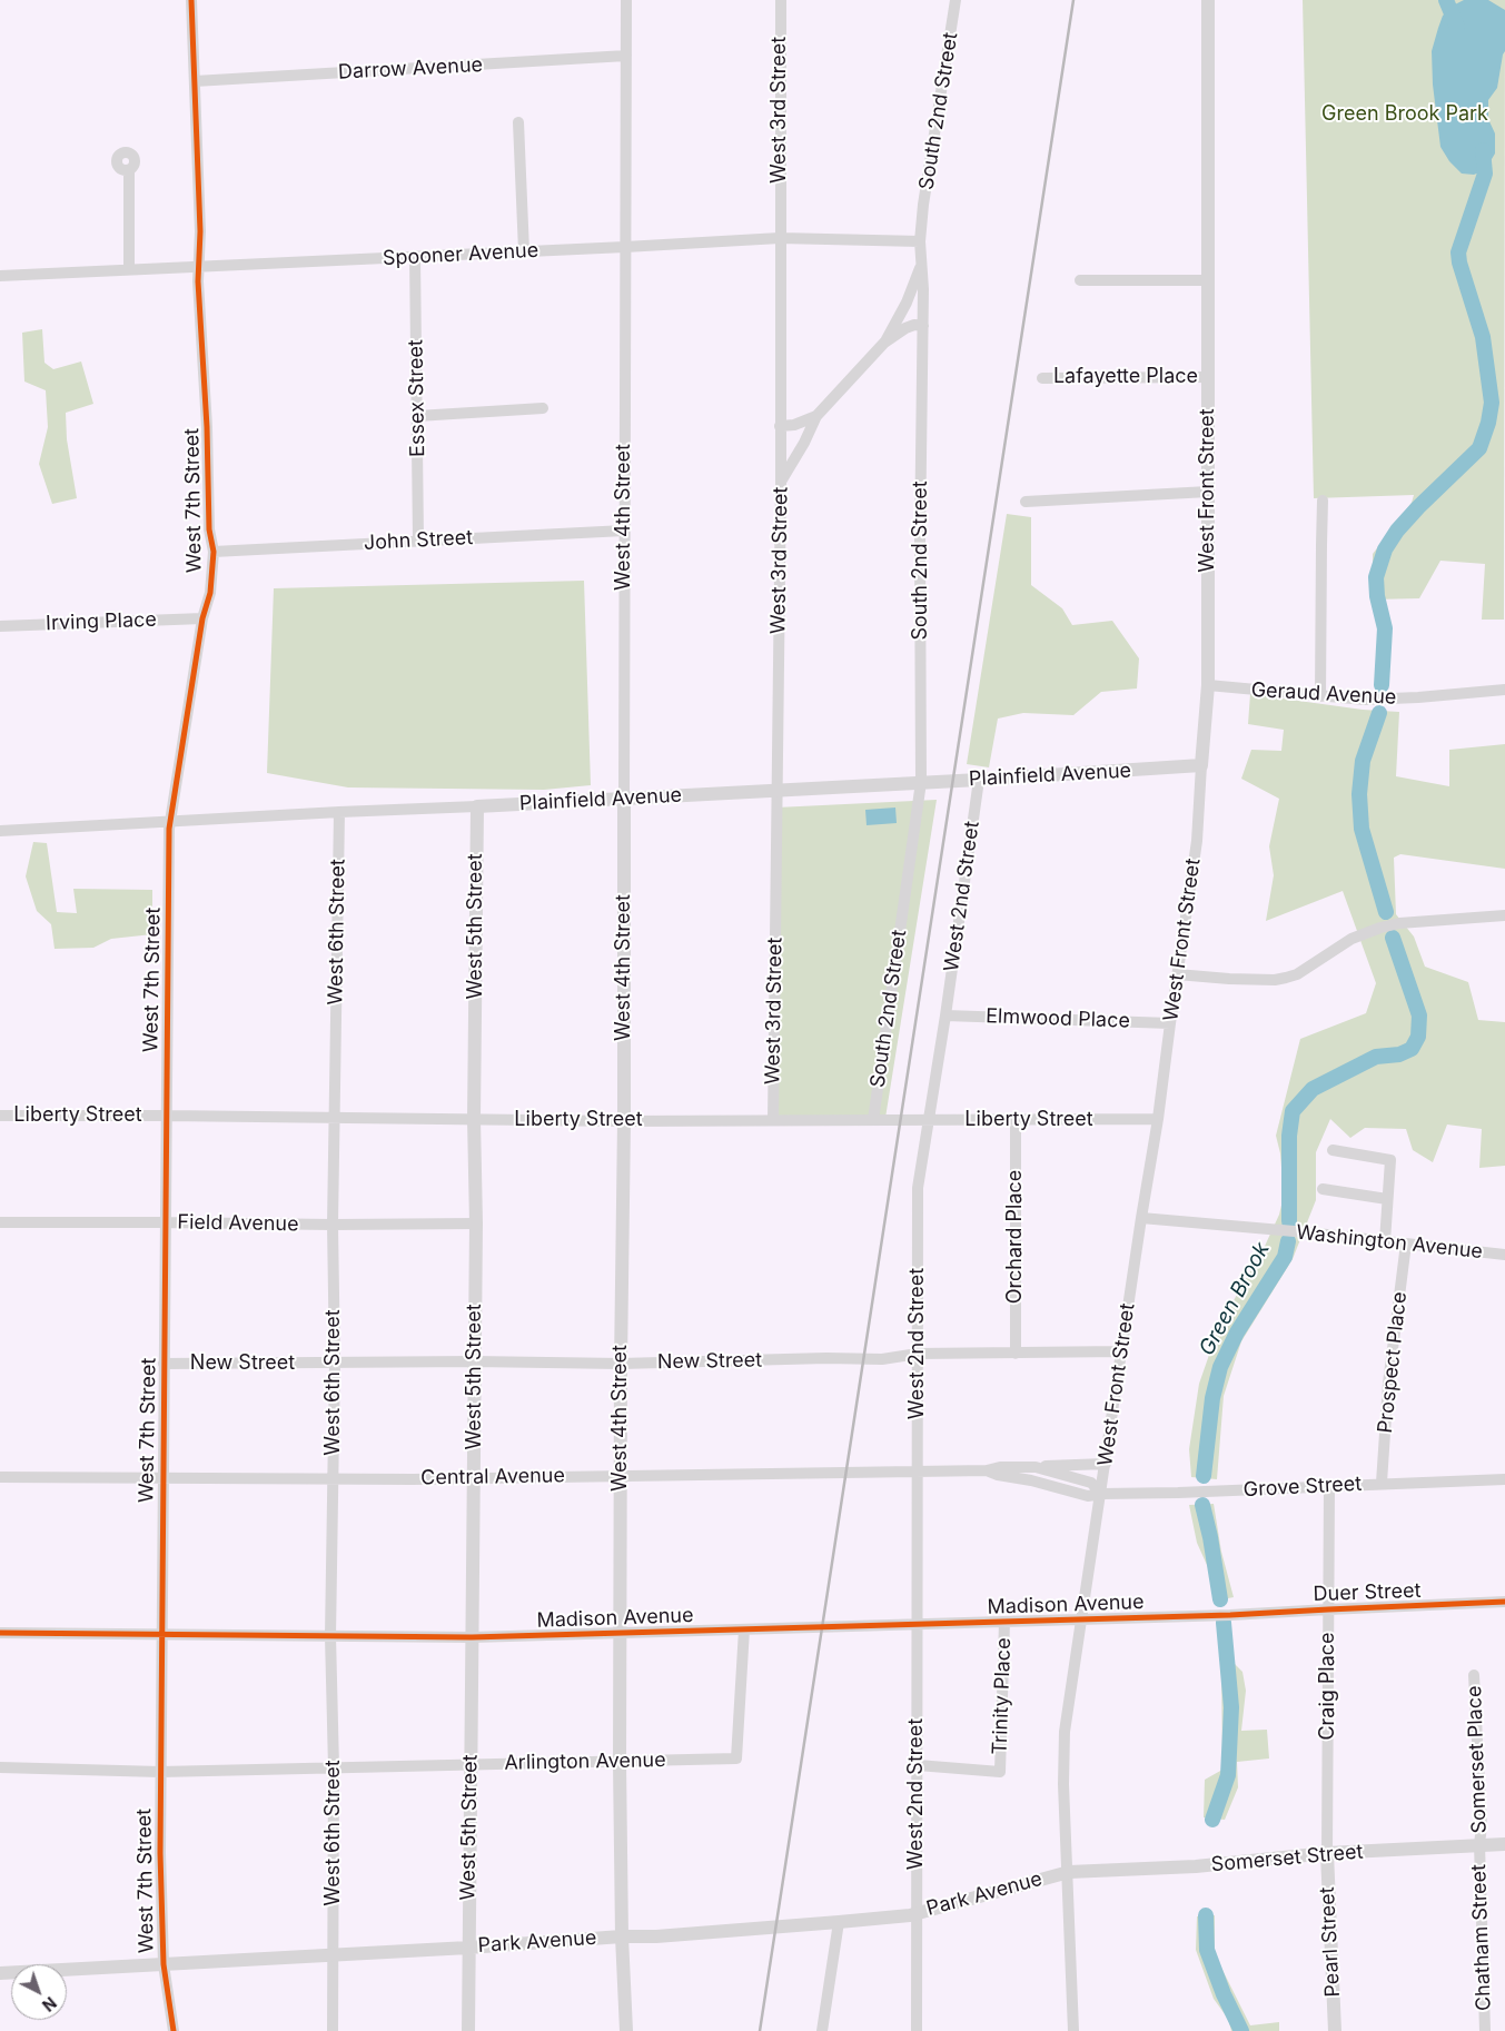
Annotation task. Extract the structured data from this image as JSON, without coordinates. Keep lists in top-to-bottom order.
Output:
{
  "streets": {
    "main road": [
      "West Front Street",
      "West 4th Street",
      "Plainfield Avenue",
      "West 5th Street",
      "Somerset Street",
      "Park Avenue",
      "Pearl Street"
    ],
    "street": [
      "Darrow Avenue",
      "West 3rd Street",
      "South 2nd Street",
      "Spooner Avenue",
      "Lafayette Place",
      "Essex Street",
      "West 7th Street",
      "John Street",
      "Irving Place",
      "Geraud Avenue",
      "West 2nd Street",
      "West 6th Street",
      "Elmwood Place",
      "Liberty Street",
      "Field Avenue",
      "Orchard Place",
      "Washington Avenue",
      "New Street",
      "Prospect Place",
      "Central Avenue",
      "Grove Street",
      "Duer Street",
      "Madison Avenue",
      "Craig Place",
      "Trinity Place",
      "Somerset Place",
      "Arlington Avenue",
      "Chatham Street"
    ]
  },
  "crossings": [
    ["Darrow Avenue", "West 7th Street"],
    ["Darrow Avenue", "West 4th Street"],
    ["West 3rd Street", "Spooner Avenue"],
    ["West 3rd Street", "Plainfield Avenue"],
    ["West 3rd Street", "Liberty Street"],
    ["South 2nd Street", "Spooner Avenue"],
    ["South 2nd Street", "Plainfield Avenue"],
    ["South 2nd Street", "Liberty Street"],
    ["Spooner Avenue", "Essex Street"],
    ["Spooner Avenue", "West 7th Street"],
    ["Spooner Avenue", "West 4th Street"],
    ["Lafayette Place", "West Front Street"],
    ["Essex Street", "John Street"],
    ["West Front Street", "Geraud Avenue"],
    ["West Front Street", "Plainfield Avenue"],
    ["West Front Street", "Elmwood Place"],
    ["West Front Street", "Liberty Street"],
    ["West Front Street", "Washington Avenue"],
    ["West Front Street", "New Street"],
    ["West Front Street", "Central Avenue"],
    ["West Front Street", "Grove Street"],
    ["West Front Street", "Madison Avenue"],
    ["West Front Street", "Somerset Street"],
    ["West Front Street", "Park Avenue"],
    ["West 7th Street", "John Street"],
    ["West 7th Street", "Irving Place"],
    ["West 7th Street", "Plainfield Avenue"],
    ["West 7th Street", "Liberty Street"],
    ["West 7th Street", "Field Avenue"],
    ["West 7th Street", "New Street"],
    ["West 7th Street", "Central Avenue"],
    ["West 7th Street", "Madison Avenue"],
    ["West 7th Street", "Arlington Avenue"],
    ["West 7th Street", "Park Avenue"],
    ["West 4th Street", "John Street"],
    ["West 4th Street", "Plainfield Avenue"],
    ["West 4th Street", "Liberty Street"],
    ["West 4th Street", "New Street"],
    ["West 4th Street", "Central Avenue"],
    ["West 4th Street", "Madison Avenue"],
    ["West 4th Street", "Arlington Avenue"],
    ["West 4th Street", "Park Avenue"],
    ["Plainfield Avenue", "West 2nd Street"],
    ["Plainfield Avenue", "West 5th Street"],
    ["Plainfield Avenue", "West 6th Street"],
    ["West 2nd Street", "Elmwood Place"],
    ["West 2nd Street", "Liberty Street"],
    ["West 2nd Street", "New Street"],
    ["West 2nd Street", "Central Avenue"],
    ["West 2nd Street", "Madison Avenue"],
    ["West 2nd Street", "Trinity Place"],
    ["West 2nd Street", "Park Avenue"],
    ["West 5th Street", "Liberty Street"],
    ["West 5th Street", "Field Avenue"],
    ["West 5th Street", "New Street"],
    ["West 5th Street", "Central Avenue"],
    ["West 5th Street", "Madison Avenue"],
    ["West 5th Street", "Arlington Avenue"],
    ["West 5th Street", "Park Avenue"],
    ["West 6th Street", "Liberty Street"],
    ["West 6th Street", "Field Avenue"],
    ["West 6th Street", "New Street"],
    ["West 6th Street", "Central Avenue"],
    ["West 6th Street", "Madison Avenue"],
    ["West 6th Street", "Arlington Avenue"],
    ["West 6th Street", "Park Avenue"],
    ["Liberty Street", "Orchard Place"],
    ["Orchard Place", "New Street"],
    ["Washington Avenue", "Prospect Place"],
    ["Prospect Place", "Grove Street"],
    ["Central Avenue", "Grove Street"],
    ["Grove Street", "Craig Place"],
    ["Duer Street", "Madison Avenue"],
    ["Duer Street", "Craig Place"],
    ["Madison Avenue", "Trinity Place"],
    ["Madison Avenue", "Arlington Avenue"],
    ["Craig Place", "Somerset Street"],
    ["Craig Place", "Pearl Street"],
    ["Somerset Place", "Somerset Street"],
    ["Somerset Place", "Chatham Street"],
    ["Somerset Street", "Park Avenue"],
    ["Somerset Street", "Chatham Street"],
    ["Somerset Street", "Pearl Street"]
  ],
  "water": ["Green Brook"],
  "parks": ["Green Brook Park"],
  "north": "bottom right"
}
